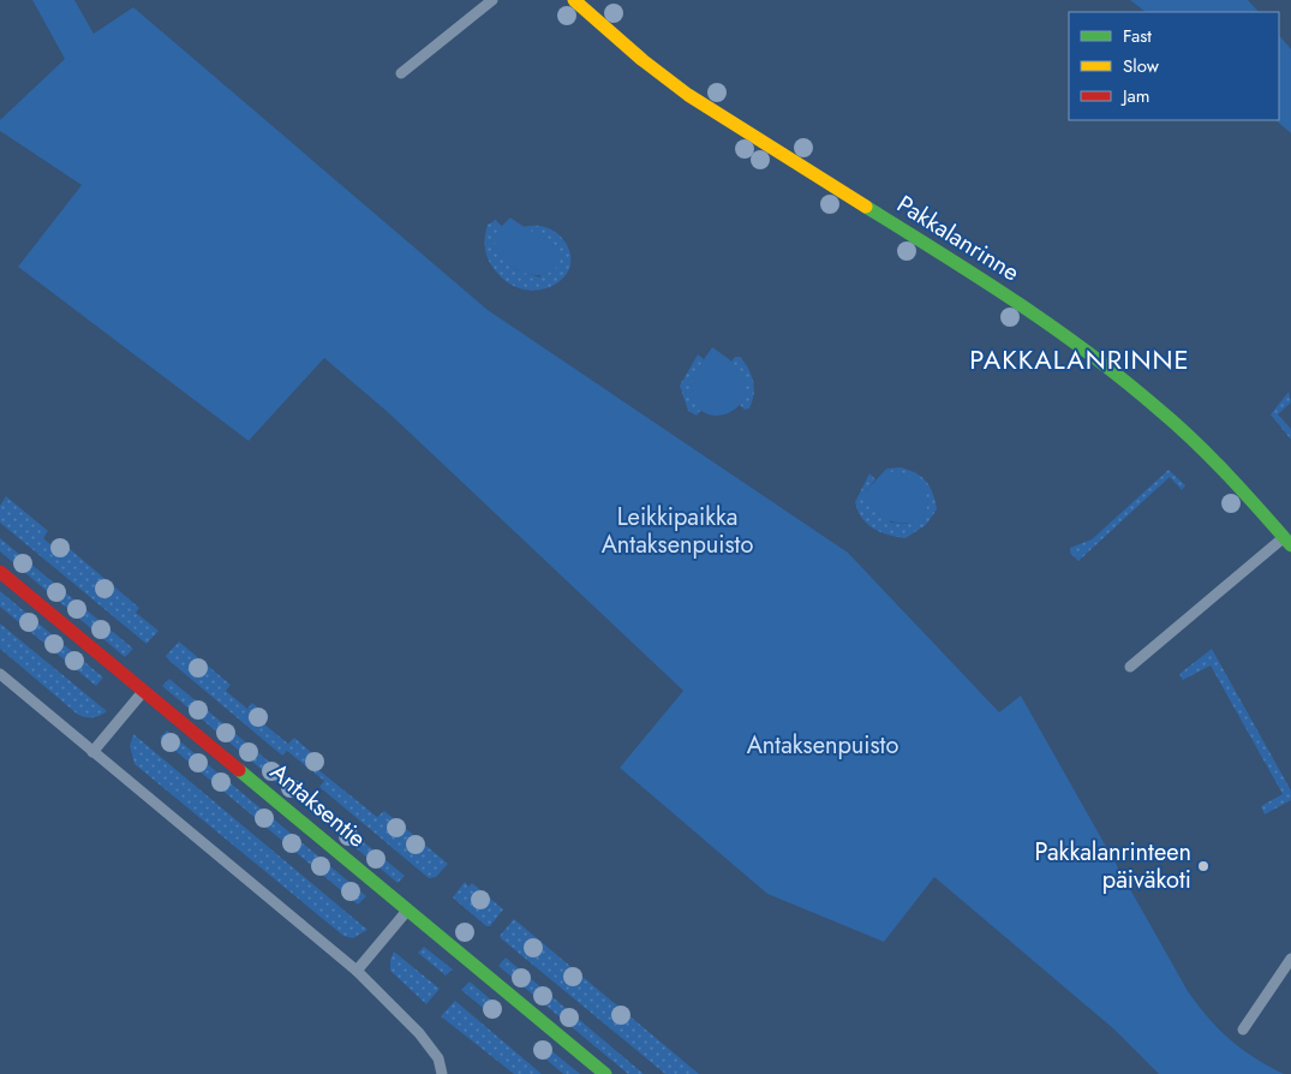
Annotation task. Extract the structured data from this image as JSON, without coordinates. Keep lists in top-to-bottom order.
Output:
{
  "streets": {
    "street": ["Pakkalanrinne", "Antaksentie"]
  },
  "districts": ["PAKKALANRINNE"],
  "parks": ["Leikkipaikka Antaksenpuisto", "Antaksenpuisto"],
  "places": ["Pakkalanrinteen päiväkoti"],
  "legend": ["Fast", "Slow", "Jam"]
}
